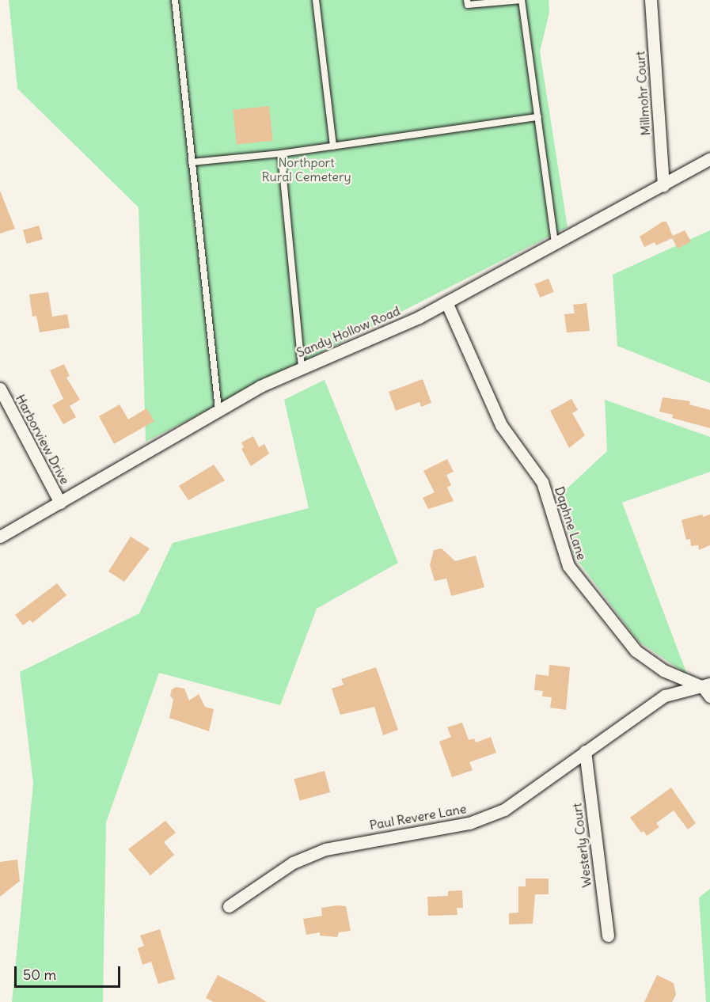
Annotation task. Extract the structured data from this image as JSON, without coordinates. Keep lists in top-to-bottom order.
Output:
{
  "streets": {
    "street": [
      "Millmohr Court",
      "Sandy Hollow Road",
      "Harborview Drive",
      "Daphne Lane",
      "Paul Revere Lane",
      "Westerly Court"
    ]
  },
  "crossings": [
    ["Millmohr Court", "Sandy Hollow Road"],
    ["Sandy Hollow Road", "Harborview Drive"],
    ["Sandy Hollow Road", "Daphne Lane"],
    ["Daphne Lane", "Paul Revere Lane"],
    ["Paul Revere Lane", "Westerly Court"]
  ],
  "parks": ["Northport Rural Cemetery"],
  "scale_bar": "50 m"
}
